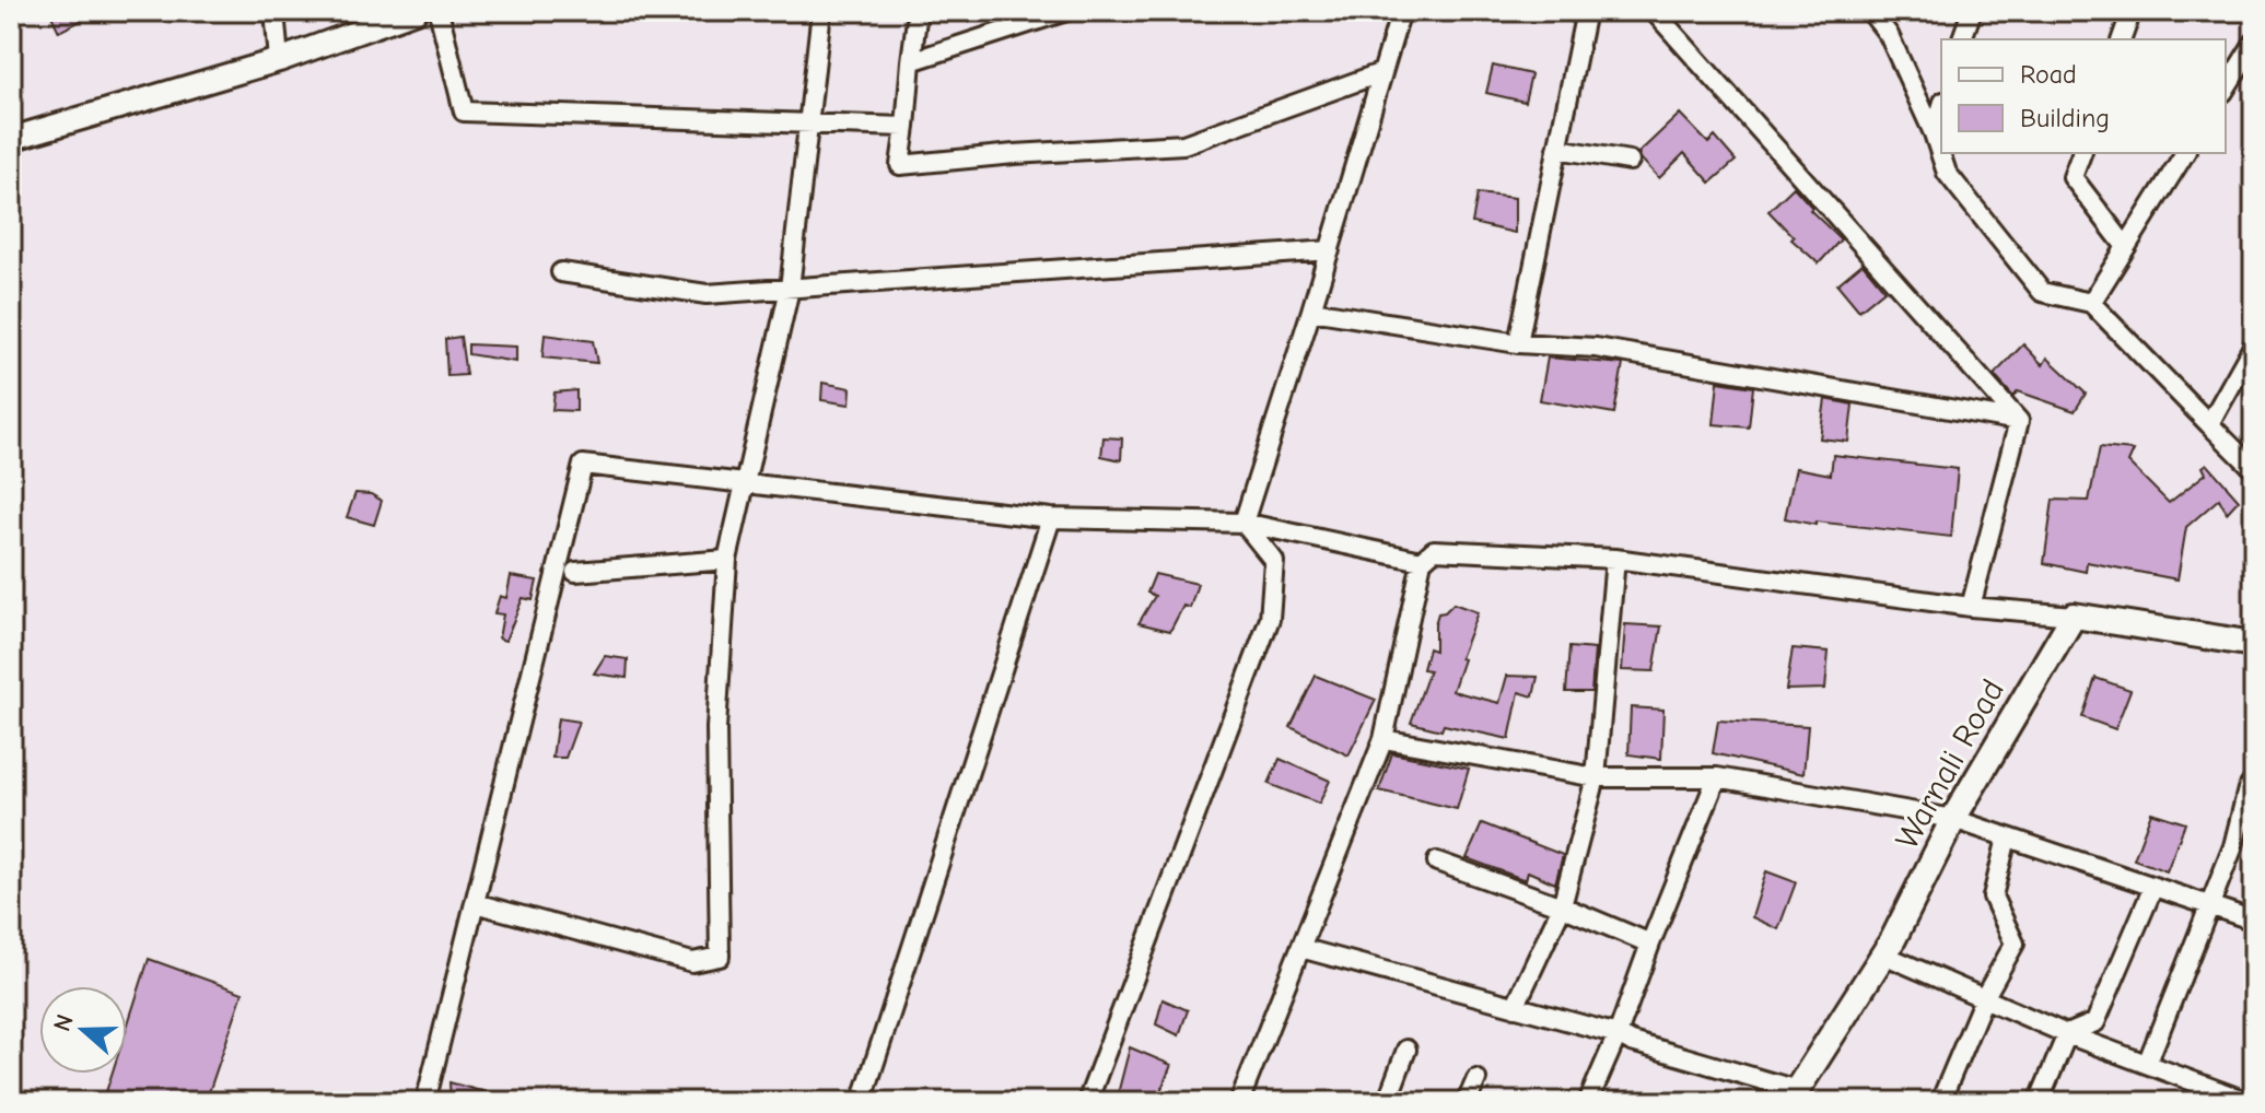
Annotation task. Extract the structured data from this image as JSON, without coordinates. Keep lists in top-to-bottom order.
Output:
{
  "streets": {
    "main road": ["Warnali Road"]
  },
  "legend": ["Road", "Building"],
  "north": "left"
}
